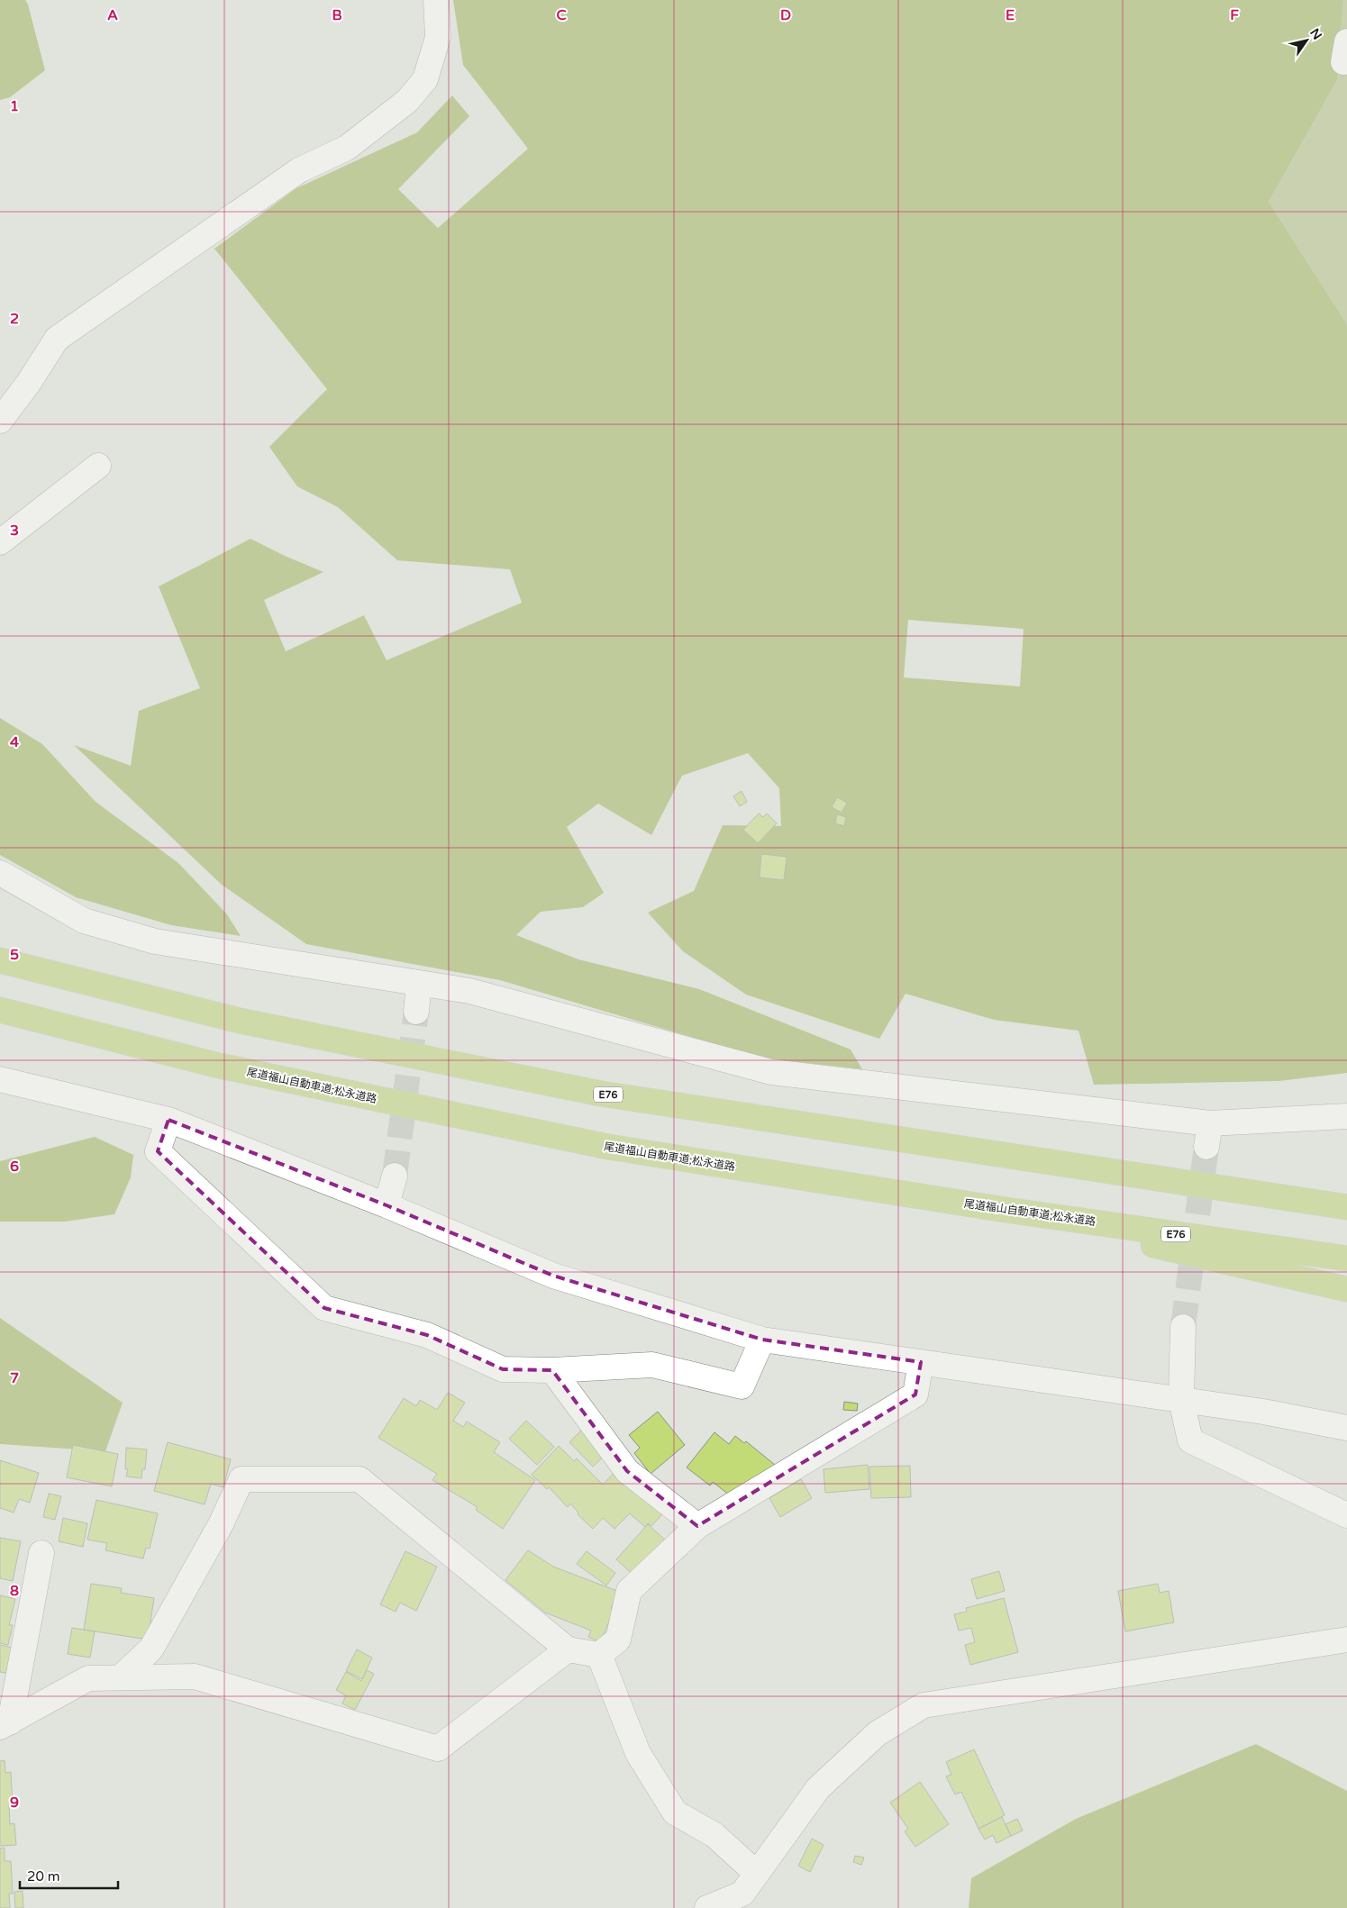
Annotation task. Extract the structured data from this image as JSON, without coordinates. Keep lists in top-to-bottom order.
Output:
{
  "streets": {
    "highway": ["尾道福山自動車道;松永道路", "E76"]
  },
  "scale_bar": "20 m",
  "north": "top right",
  "grid": {
    "columns": [
      "A",
      "B",
      "C",
      "D",
      "E",
      "F"
    ],
    "rows": [
      "1",
      "2",
      "3",
      "4",
      "5",
      "6",
      "7",
      "8",
      "9"
    ]
  }
}
